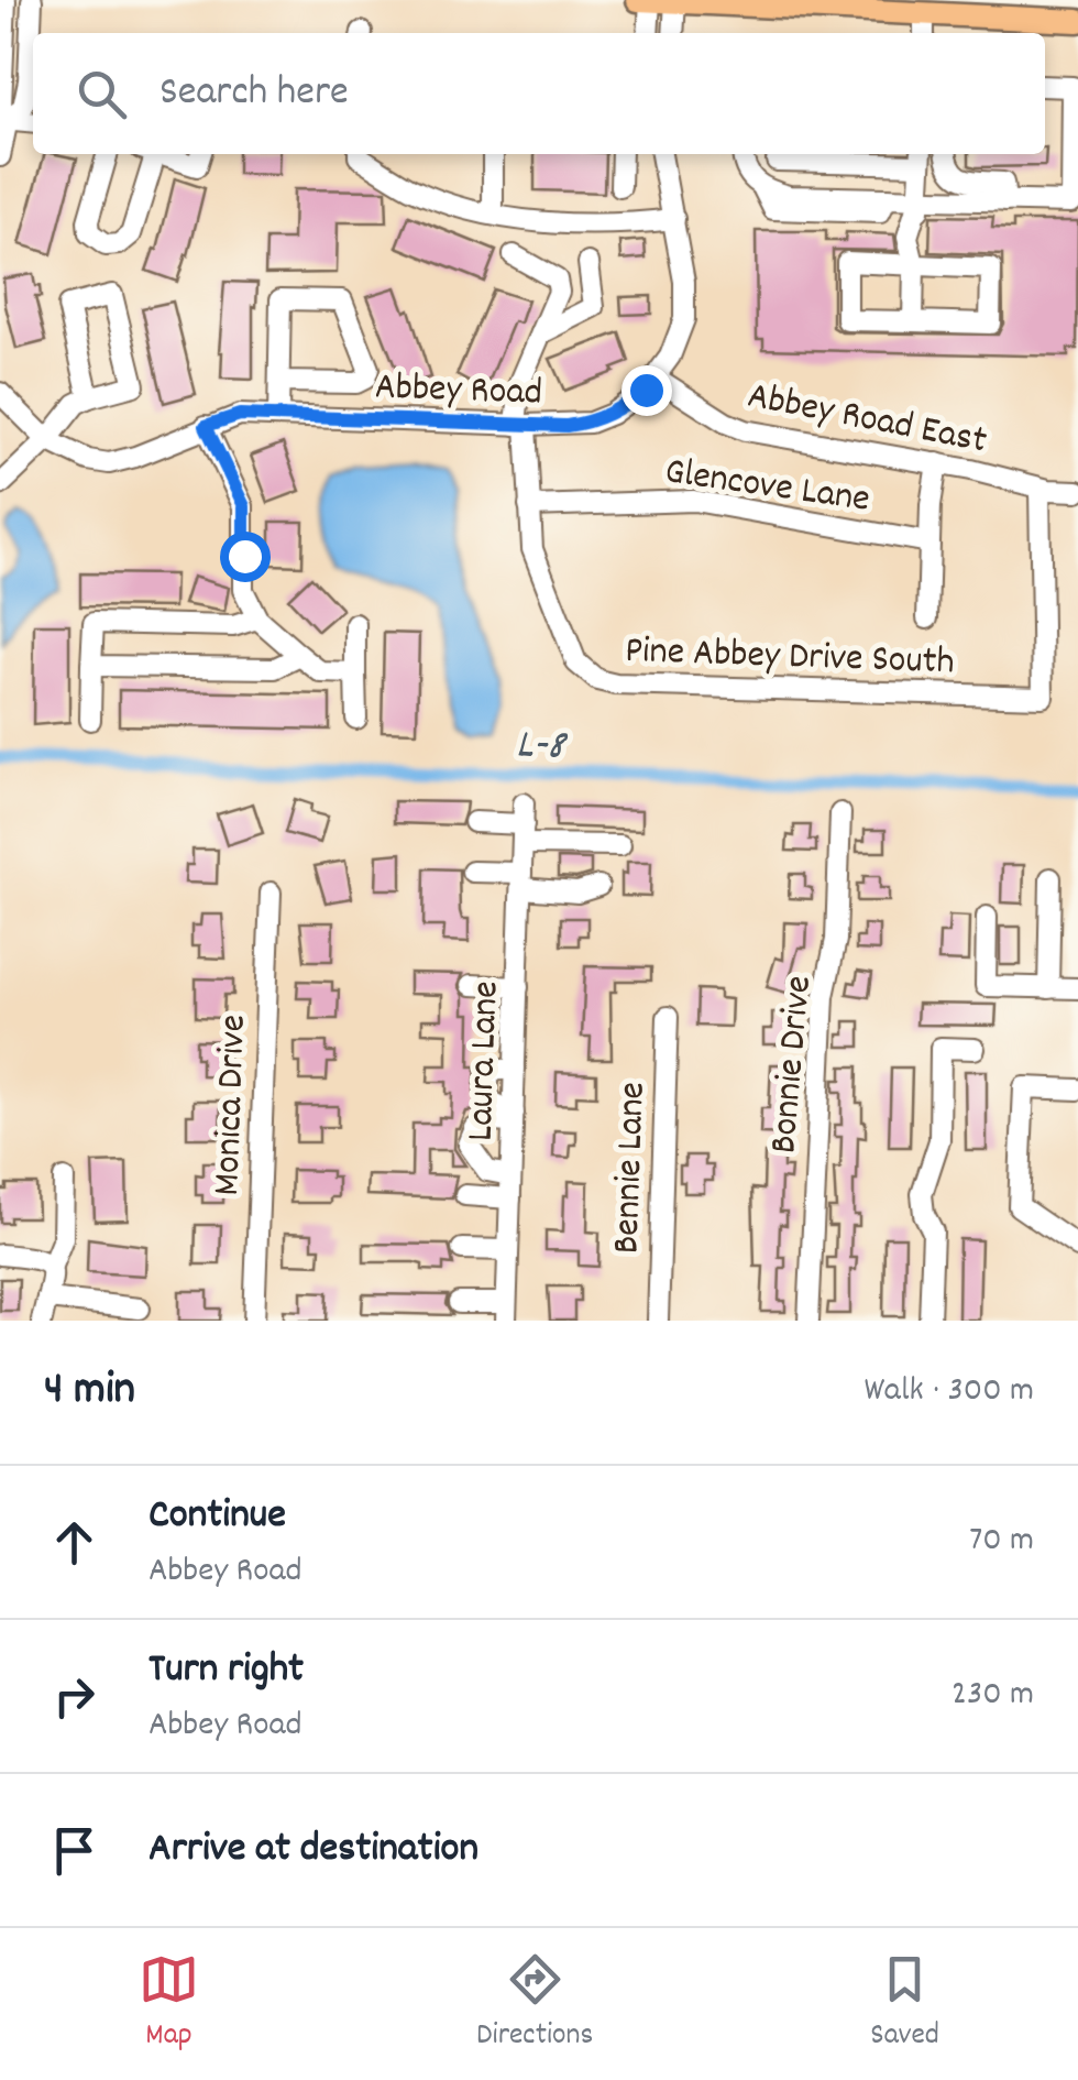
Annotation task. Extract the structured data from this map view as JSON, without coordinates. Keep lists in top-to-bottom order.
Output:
{
  "streets": {
    "street": [
      "Abbey Road",
      "Abbey Road East",
      "Glencove Lane",
      "Pine Abbey Drive South",
      "Laura Lane",
      "Bonnie Drive",
      "Monica Drive",
      "Bennie Lane"
    ]
  },
  "crossings": [
    ["Abbey Road", "Abbey Road East"],
    ["Abbey Road", "Pine Abbey Drive South"],
    ["Abbey Road East", "Pine Abbey Drive South"],
    ["Glencove Lane", "Pine Abbey Drive South"]
  ],
  "water": ["L-8"],
  "page": {
    "search": "Search here",
    "heading": ["4 min", "Walk · 300 m"],
    "list": [
      ["Continue", "Abbey Road", "70 m"],
      ["Turn right", "Abbey Road", "230 m"],
      "Arrive at destination"
    ],
    "nav": ["Map", "Directions", "Saved"]
  }
}
